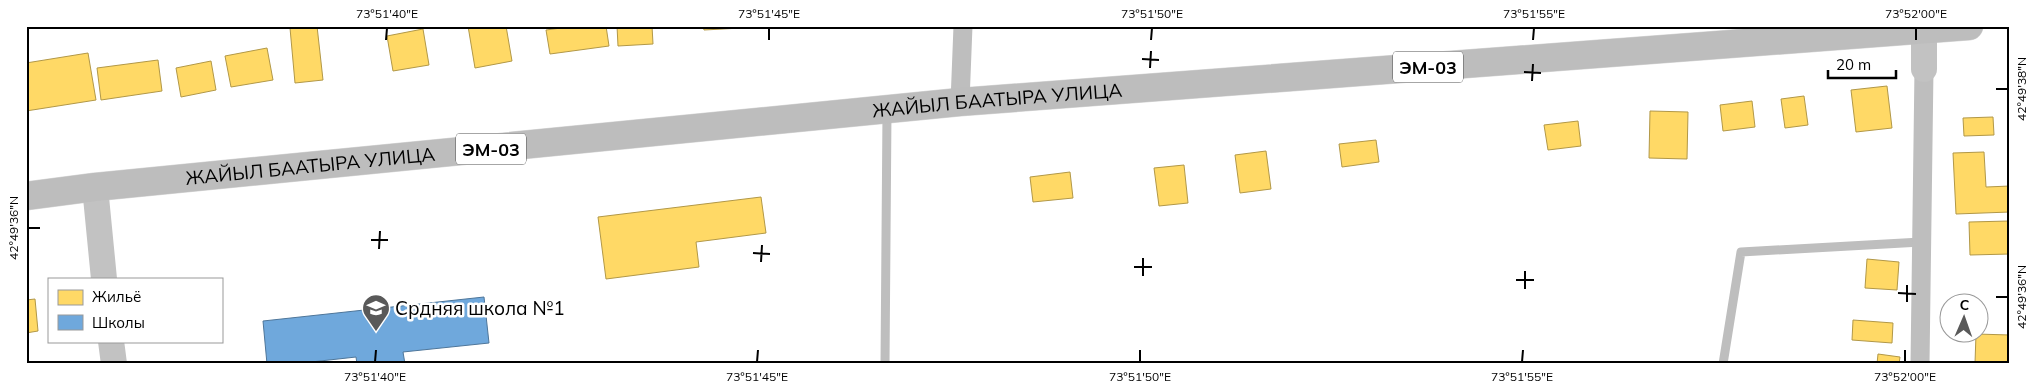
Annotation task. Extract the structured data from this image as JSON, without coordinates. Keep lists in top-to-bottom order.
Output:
{
  "streets": {
    "highway": ["ЭМ-03", "ЖАЙЫЛ БААТЫРА УЛИЦА"]
  },
  "places": {
    "school or university": ["Срдняя школа №1"]
  },
  "legend": ["Жильё", "Школы"],
  "scale_bar": "20 m",
  "north": "top",
  "coordinates": [
    "73°51'40\"E",
    "73°51'45\"E",
    "73°51'50\"E",
    "73°51'55\"E",
    "73°52'00\"E",
    "42°49'38\"N",
    "42°49'36\"N"
  ]
}
